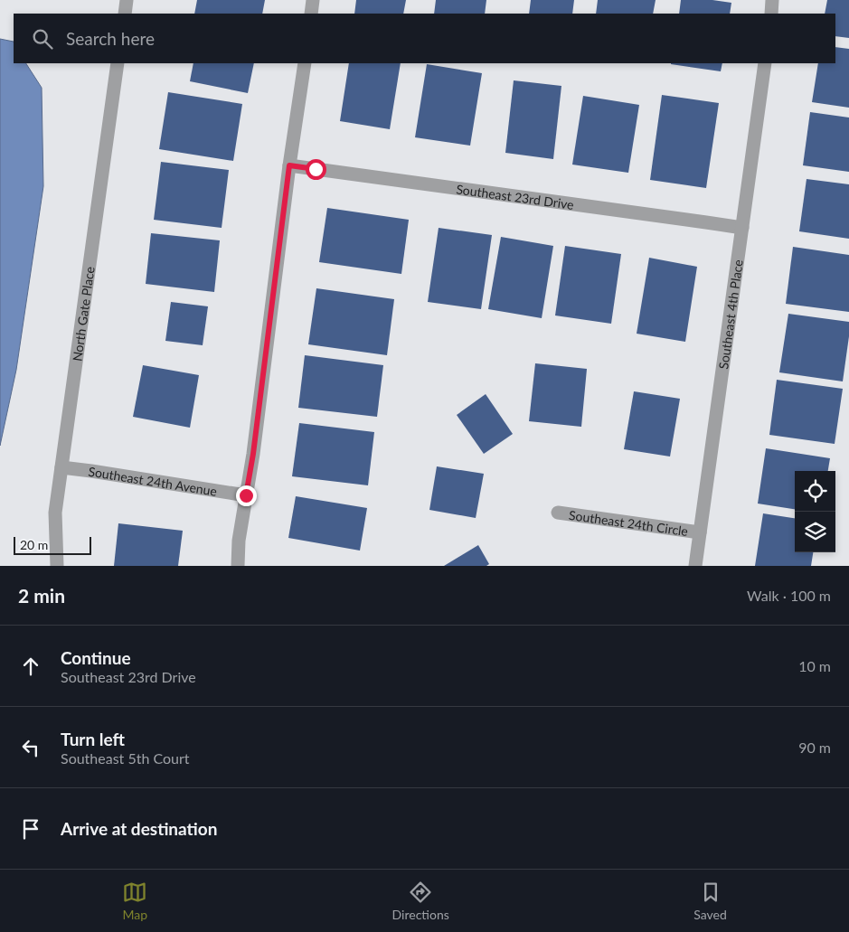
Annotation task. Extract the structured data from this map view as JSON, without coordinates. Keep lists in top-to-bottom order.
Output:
{
  "streets": {
    "street": [
      "Southeast 23rd Drive",
      "North Gate Place",
      "Southeast 4th Place",
      "Southeast 24th Avenue",
      "Southeast 24th Circle"
    ]
  },
  "crossings": [
    ["Southeast 23rd Drive", "Southeast 4th Place"],
    ["North Gate Place", "Southeast 24th Avenue"],
    ["Southeast 4th Place", "Southeast 24th Circle"]
  ],
  "scale_bar": "20 m",
  "page": {
    "search": "Search here",
    "scale": "20 m",
    "heading": ["2 min", "Walk · 100 m"],
    "list": [
      ["Continue", "Southeast 23rd Drive", "10 m"],
      ["Turn left", "Southeast 5th Court", "90 m"],
      "Arrive at destination"
    ],
    "nav": ["Map", "Directions", "Saved"]
  }
}
